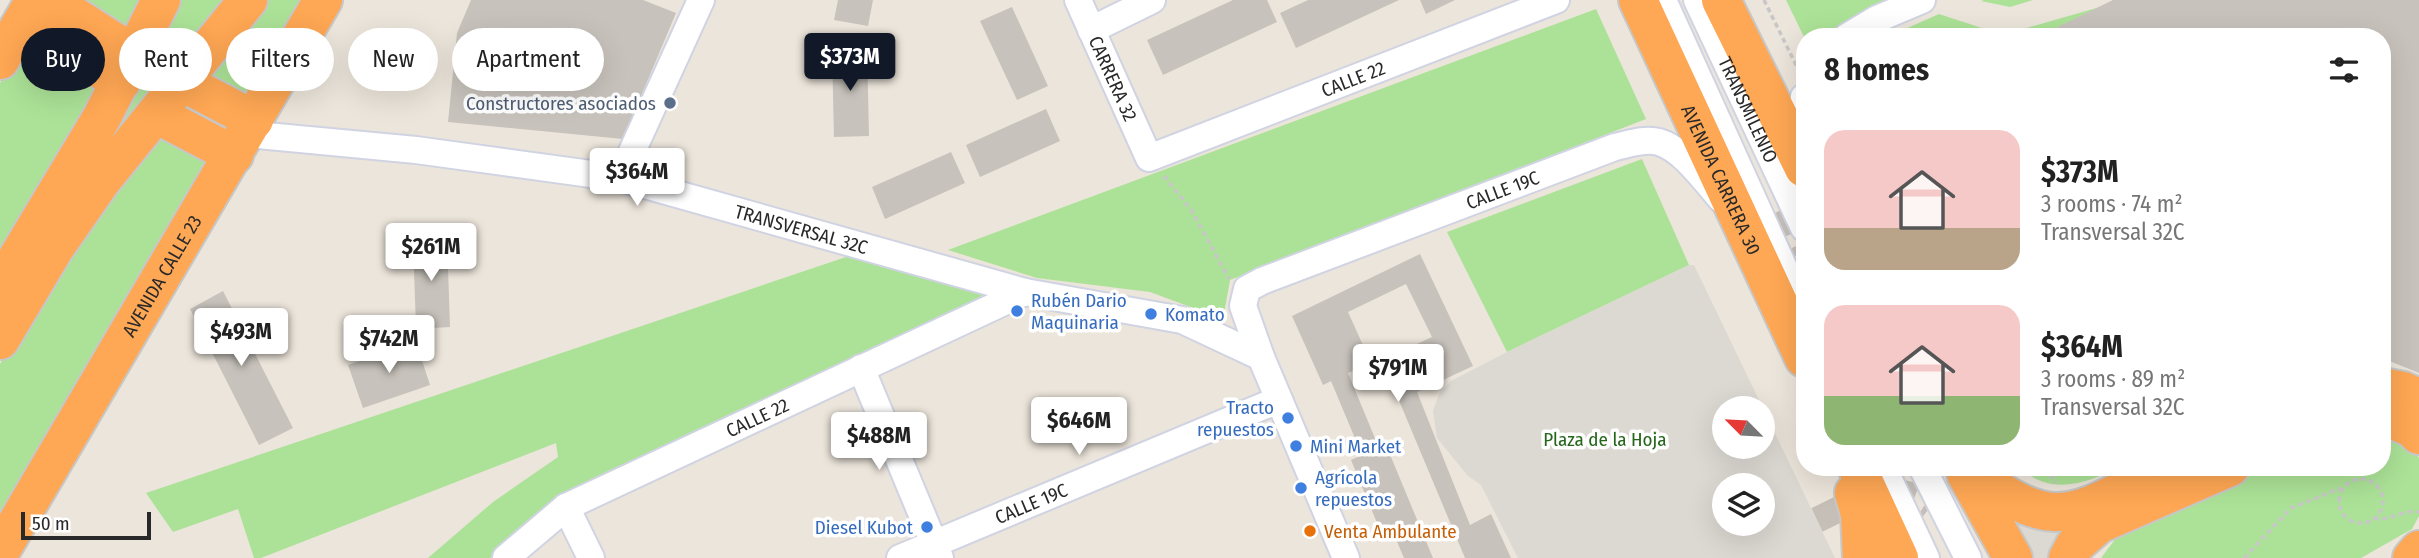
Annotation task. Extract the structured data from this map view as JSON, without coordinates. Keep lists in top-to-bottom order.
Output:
{
  "streets": {
    "highway": ["AVENIDA CARRERA 30", "AVENIDA CALLE 23"],
    "street": [
      "CARRERA 32",
      "CALLE 22",
      "TRANSMILENIO",
      "CALLE 19C",
      "TRANSVERSAL 32C"
    ]
  },
  "crossings": [
    ["CARRERA 32", "CALLE 22"],
    ["CALLE 22", "TRANSVERSAL 32C"],
    ["AVENIDA CARRERA 30", "CALLE 19C"],
    ["TRANSVERSAL 32C", "AVENIDA CALLE 23"]
  ],
  "parks": ["Plaza de la Hoja"],
  "places": [
    "Constructores asociados",
    "Rubén Dario Maquinaria",
    "Komato",
    "Tracto repuestos",
    "Mini Market",
    "Agrícola repuestos",
    "Diesel Kubot",
    "Venta Ambulante"
  ],
  "scale_bar": "50 m",
  "north": "top left",
  "page": {
    "chip": [
      "Buy",
      "Rent",
      "Filters",
      "New",
      "Apartment"
    ],
    "heading": "8 homes",
    "price": [
      "$373M",
      "$364M",
      "$261M",
      "$493M",
      "$742M",
      "$791M",
      "$646M",
      "$488M"
    ],
    "list": [
      {
        "name": "$373M",
        "note": "3 rooms · 74 m² · Transversal 32C"
      },
      {
        "name": "$364M",
        "note": "3 rooms · 89 m² · Transversal 32C"
      }
    ],
    "scale": "50 m"
  }
}
